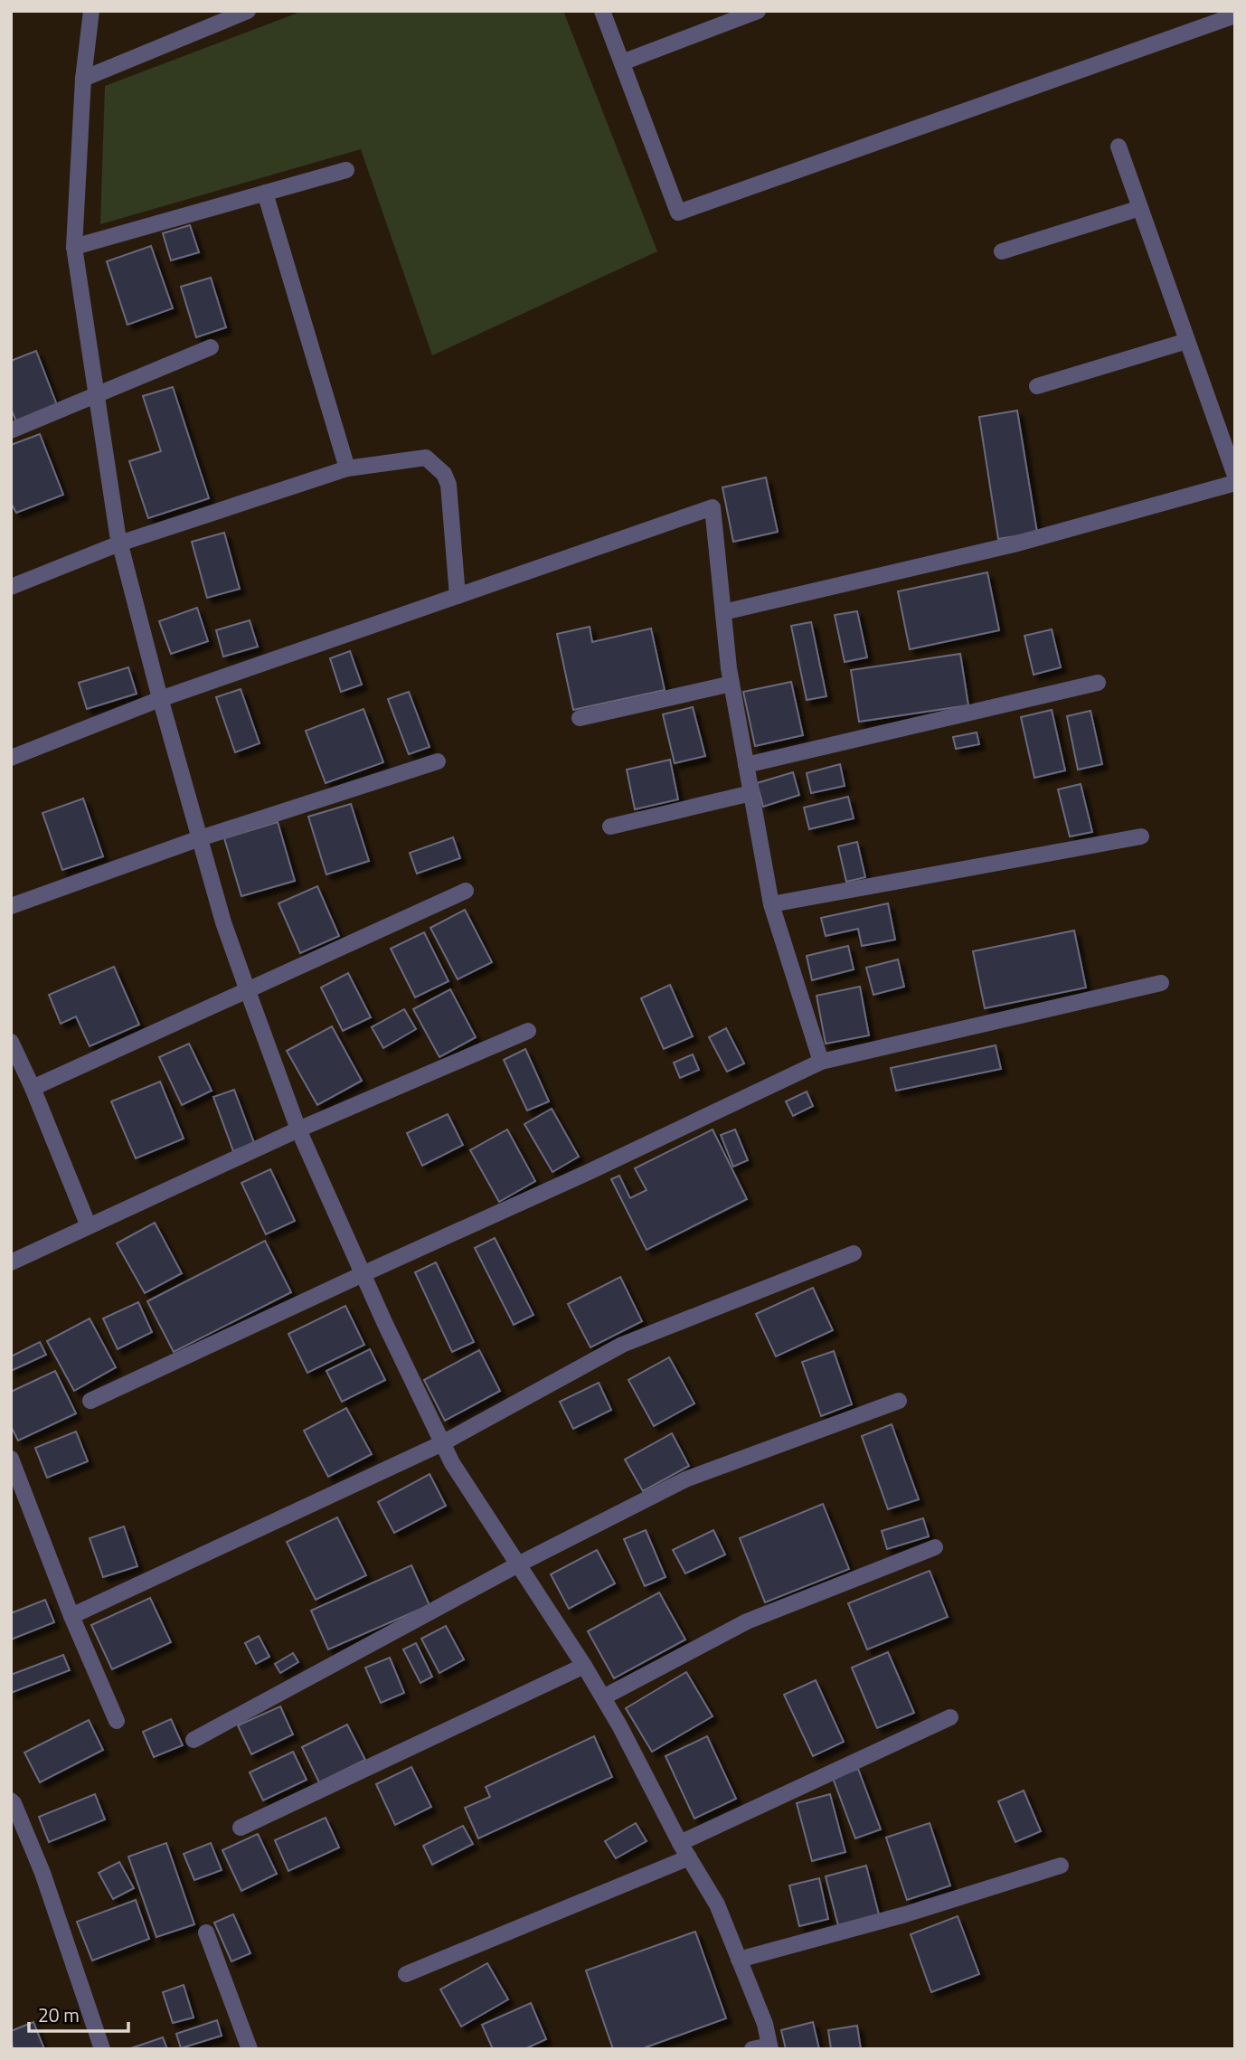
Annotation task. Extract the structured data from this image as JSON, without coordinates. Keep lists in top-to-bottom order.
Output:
{
  "scale_bar": "20 m"
}
